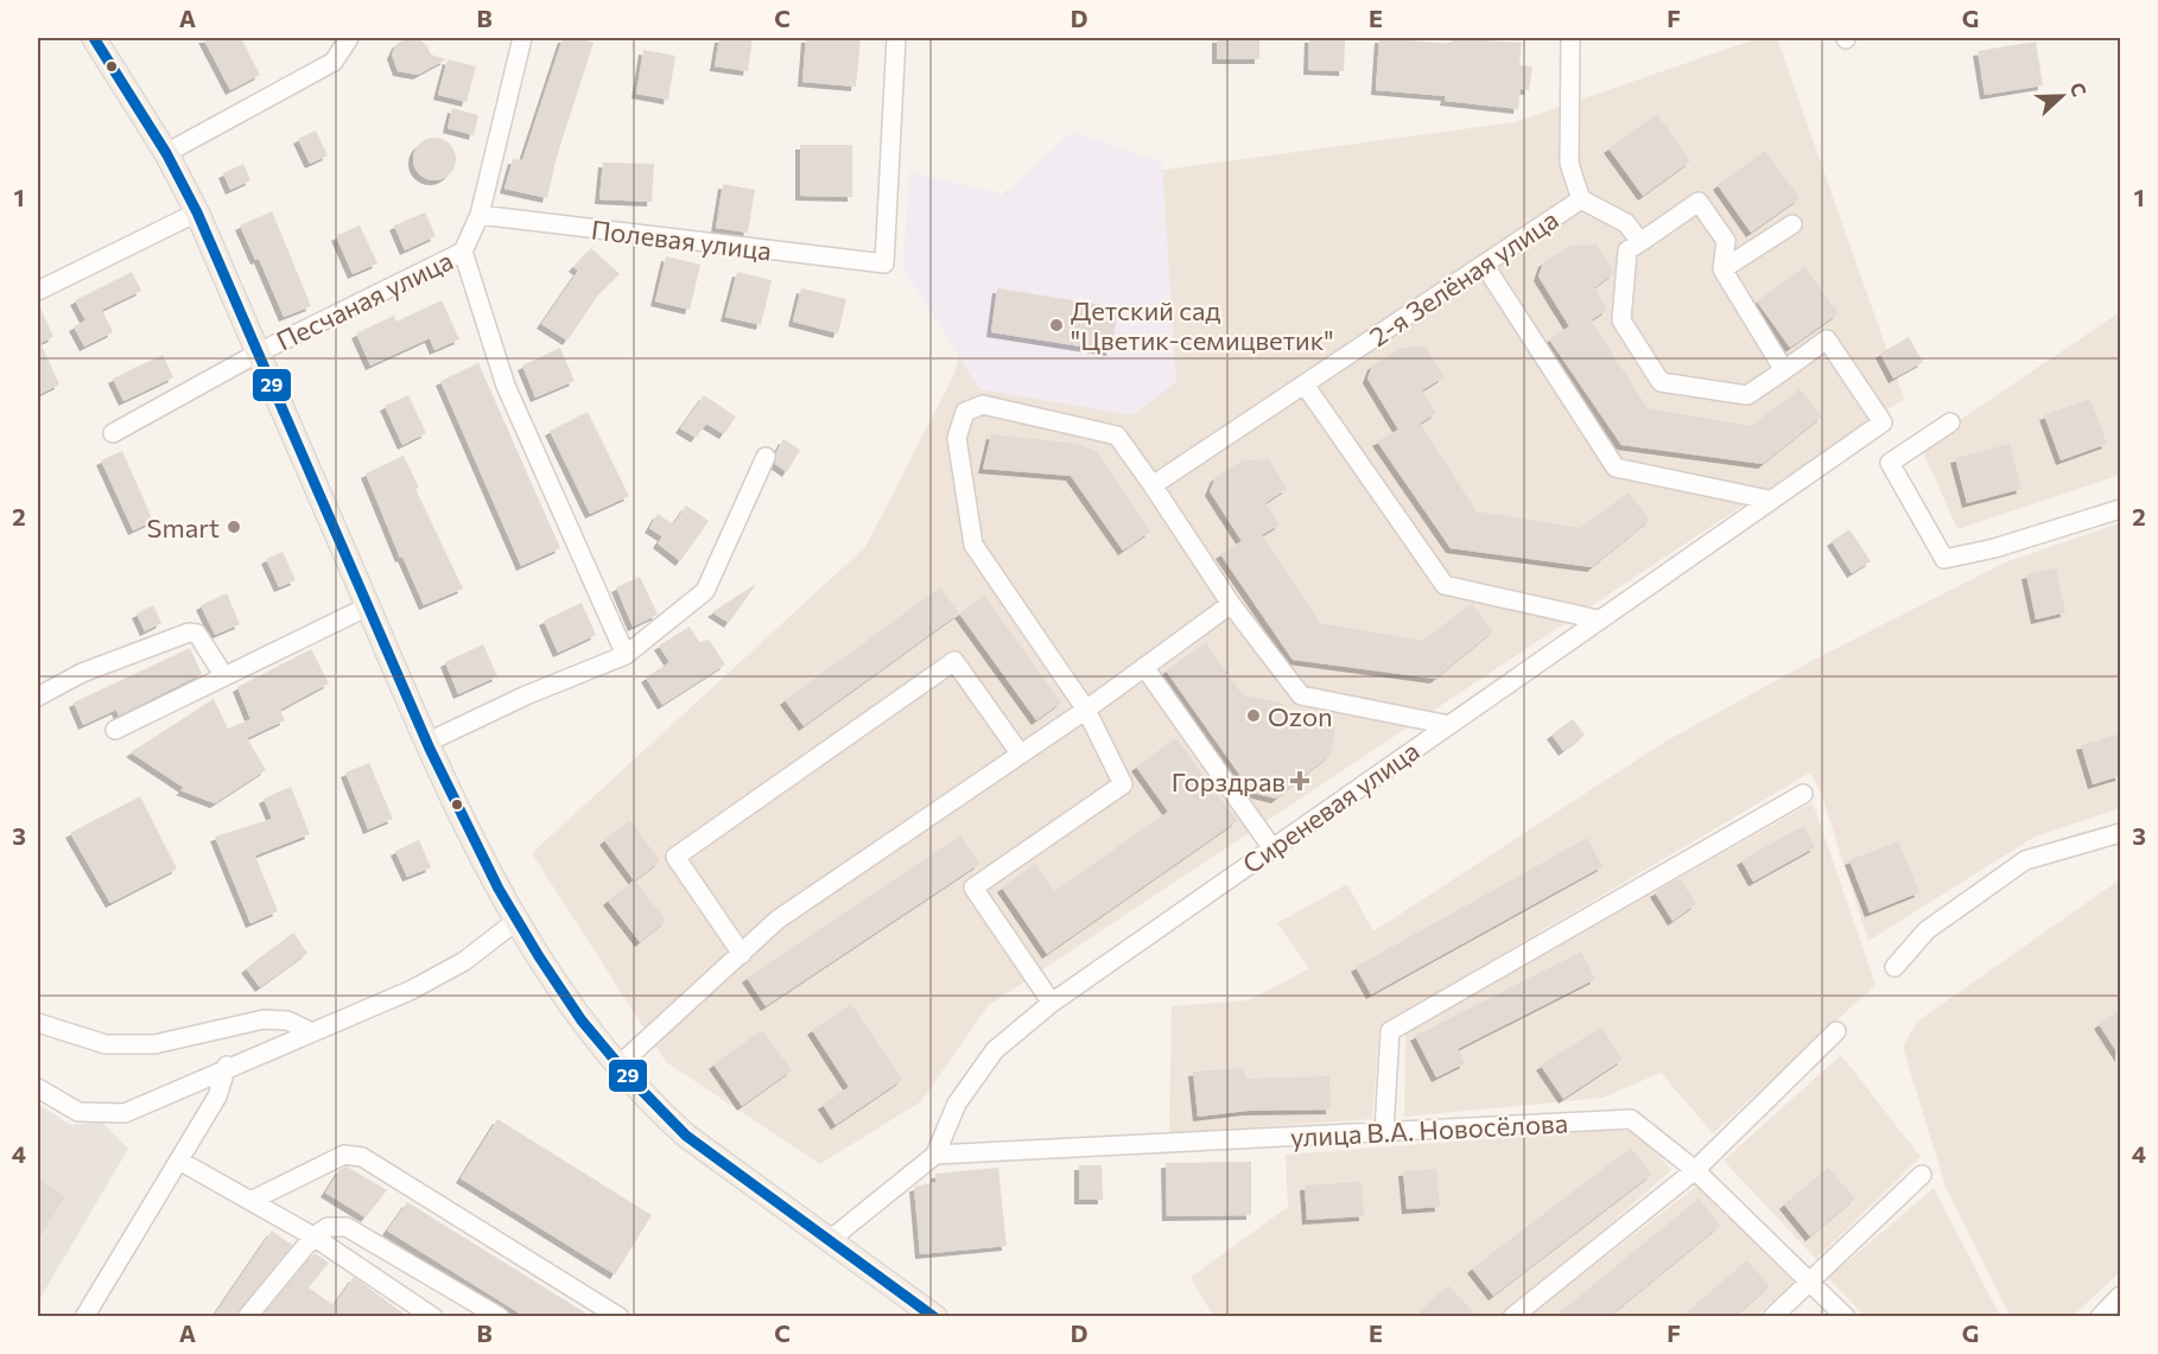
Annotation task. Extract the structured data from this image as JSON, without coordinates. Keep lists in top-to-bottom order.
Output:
{
  "streets": {
    "street": [
      "Полевая улица",
      "2-я Зелёная улица",
      "Песчаная улица",
      "Сиреневая улица",
      "улица В.А. Новосёлова"
    ]
  },
  "crossings": [
    ["Полевая улица", "Песчаная улица"],
    ["Сиреневая улица", "улица В.А. Новосёлова"]
  ],
  "places": {
    "other": ["Детский сад \"Цветик-семицветик\"", "Smart", "Ozon"],
    "health": ["Горздрав"]
  },
  "lines": ["transit line 29"],
  "north": "right",
  "grid": {
    "columns": [
      "A",
      "B",
      "C",
      "D",
      "E",
      "F",
      "G"
    ],
    "rows": [
      "1",
      "2",
      "3",
      "4"
    ]
  }
}
